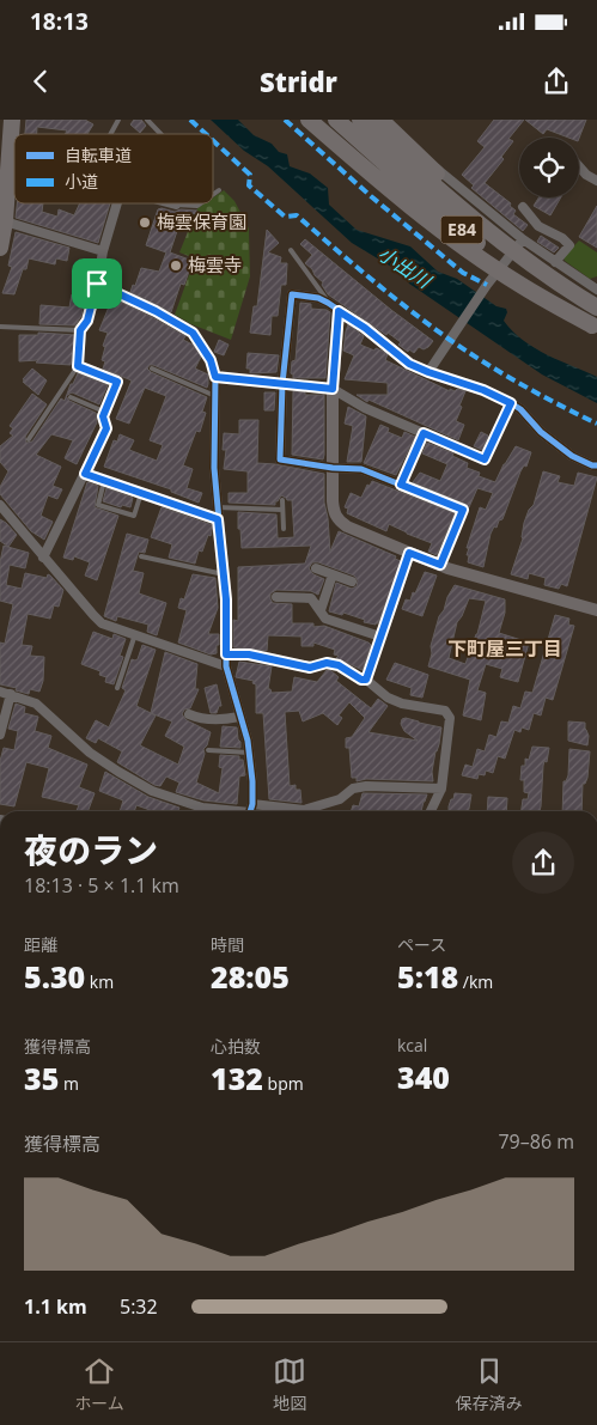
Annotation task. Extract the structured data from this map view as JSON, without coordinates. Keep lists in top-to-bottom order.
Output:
{
  "streets": {
    "highway": ["E84"]
  },
  "districts": ["下町屋三丁目"],
  "water": ["小出川"],
  "places": ["梅雲保育園", "梅雲寺"],
  "legend": ["自転車道", "小道"],
  "page": {
    "status": "18:13",
    "header": "Stridr",
    "heading": ["夜のラン", "18:13 · 5 × 1.1 km"],
    "stats": [
      ["距離", "5.30 km"],
      ["時間", "28:05"],
      ["ペース", "5:18 /km"],
      ["獲得標高", "35 m"],
      ["心拍数", "132 bpm"],
      ["kcal", "340"]
    ],
    "chart": ["獲得標高", "79–86 m"],
    "list": [
      {
        "name": "1.1 km",
        "note": "5:32"
      }
    ],
    "tabs": ["ホーム", "地図", "保存済み"]
  }
}
